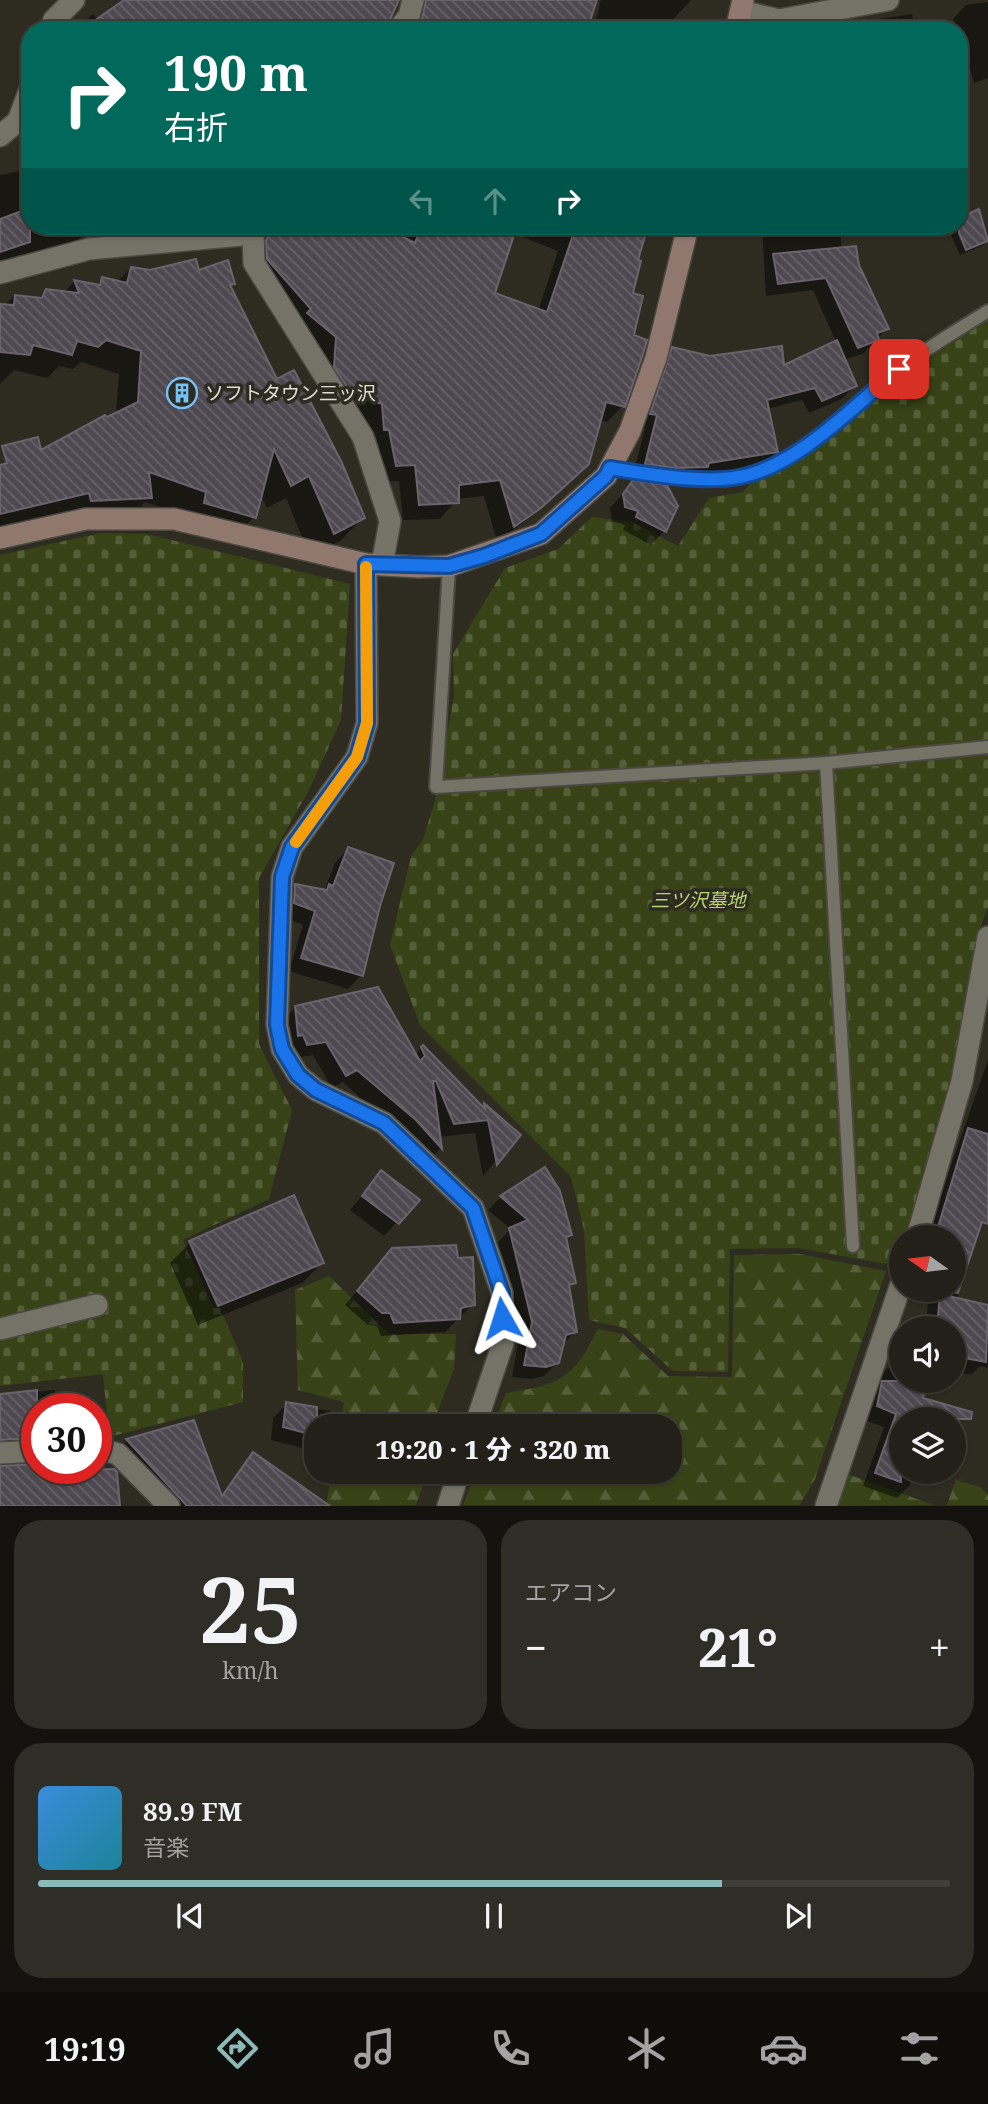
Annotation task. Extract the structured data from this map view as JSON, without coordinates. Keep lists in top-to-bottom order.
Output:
{
  "parks": ["三ツ沢墓地"],
  "places": {
    "building": ["ソフトタウン三ッ沢"]
  },
  "north": "left",
  "page": {
    "turn": ["190 m", "右折"],
    "limit": "30",
    "trip": "19:20 · 1 分 · 320 m",
    "tile": [
      ["25", "km/h"],
      "エアコン"
    ],
    "heat": ["−", "21°", "+"],
    "song": ["89.9 FM", "音楽"],
    "tabs": "19:19"
  }
}
